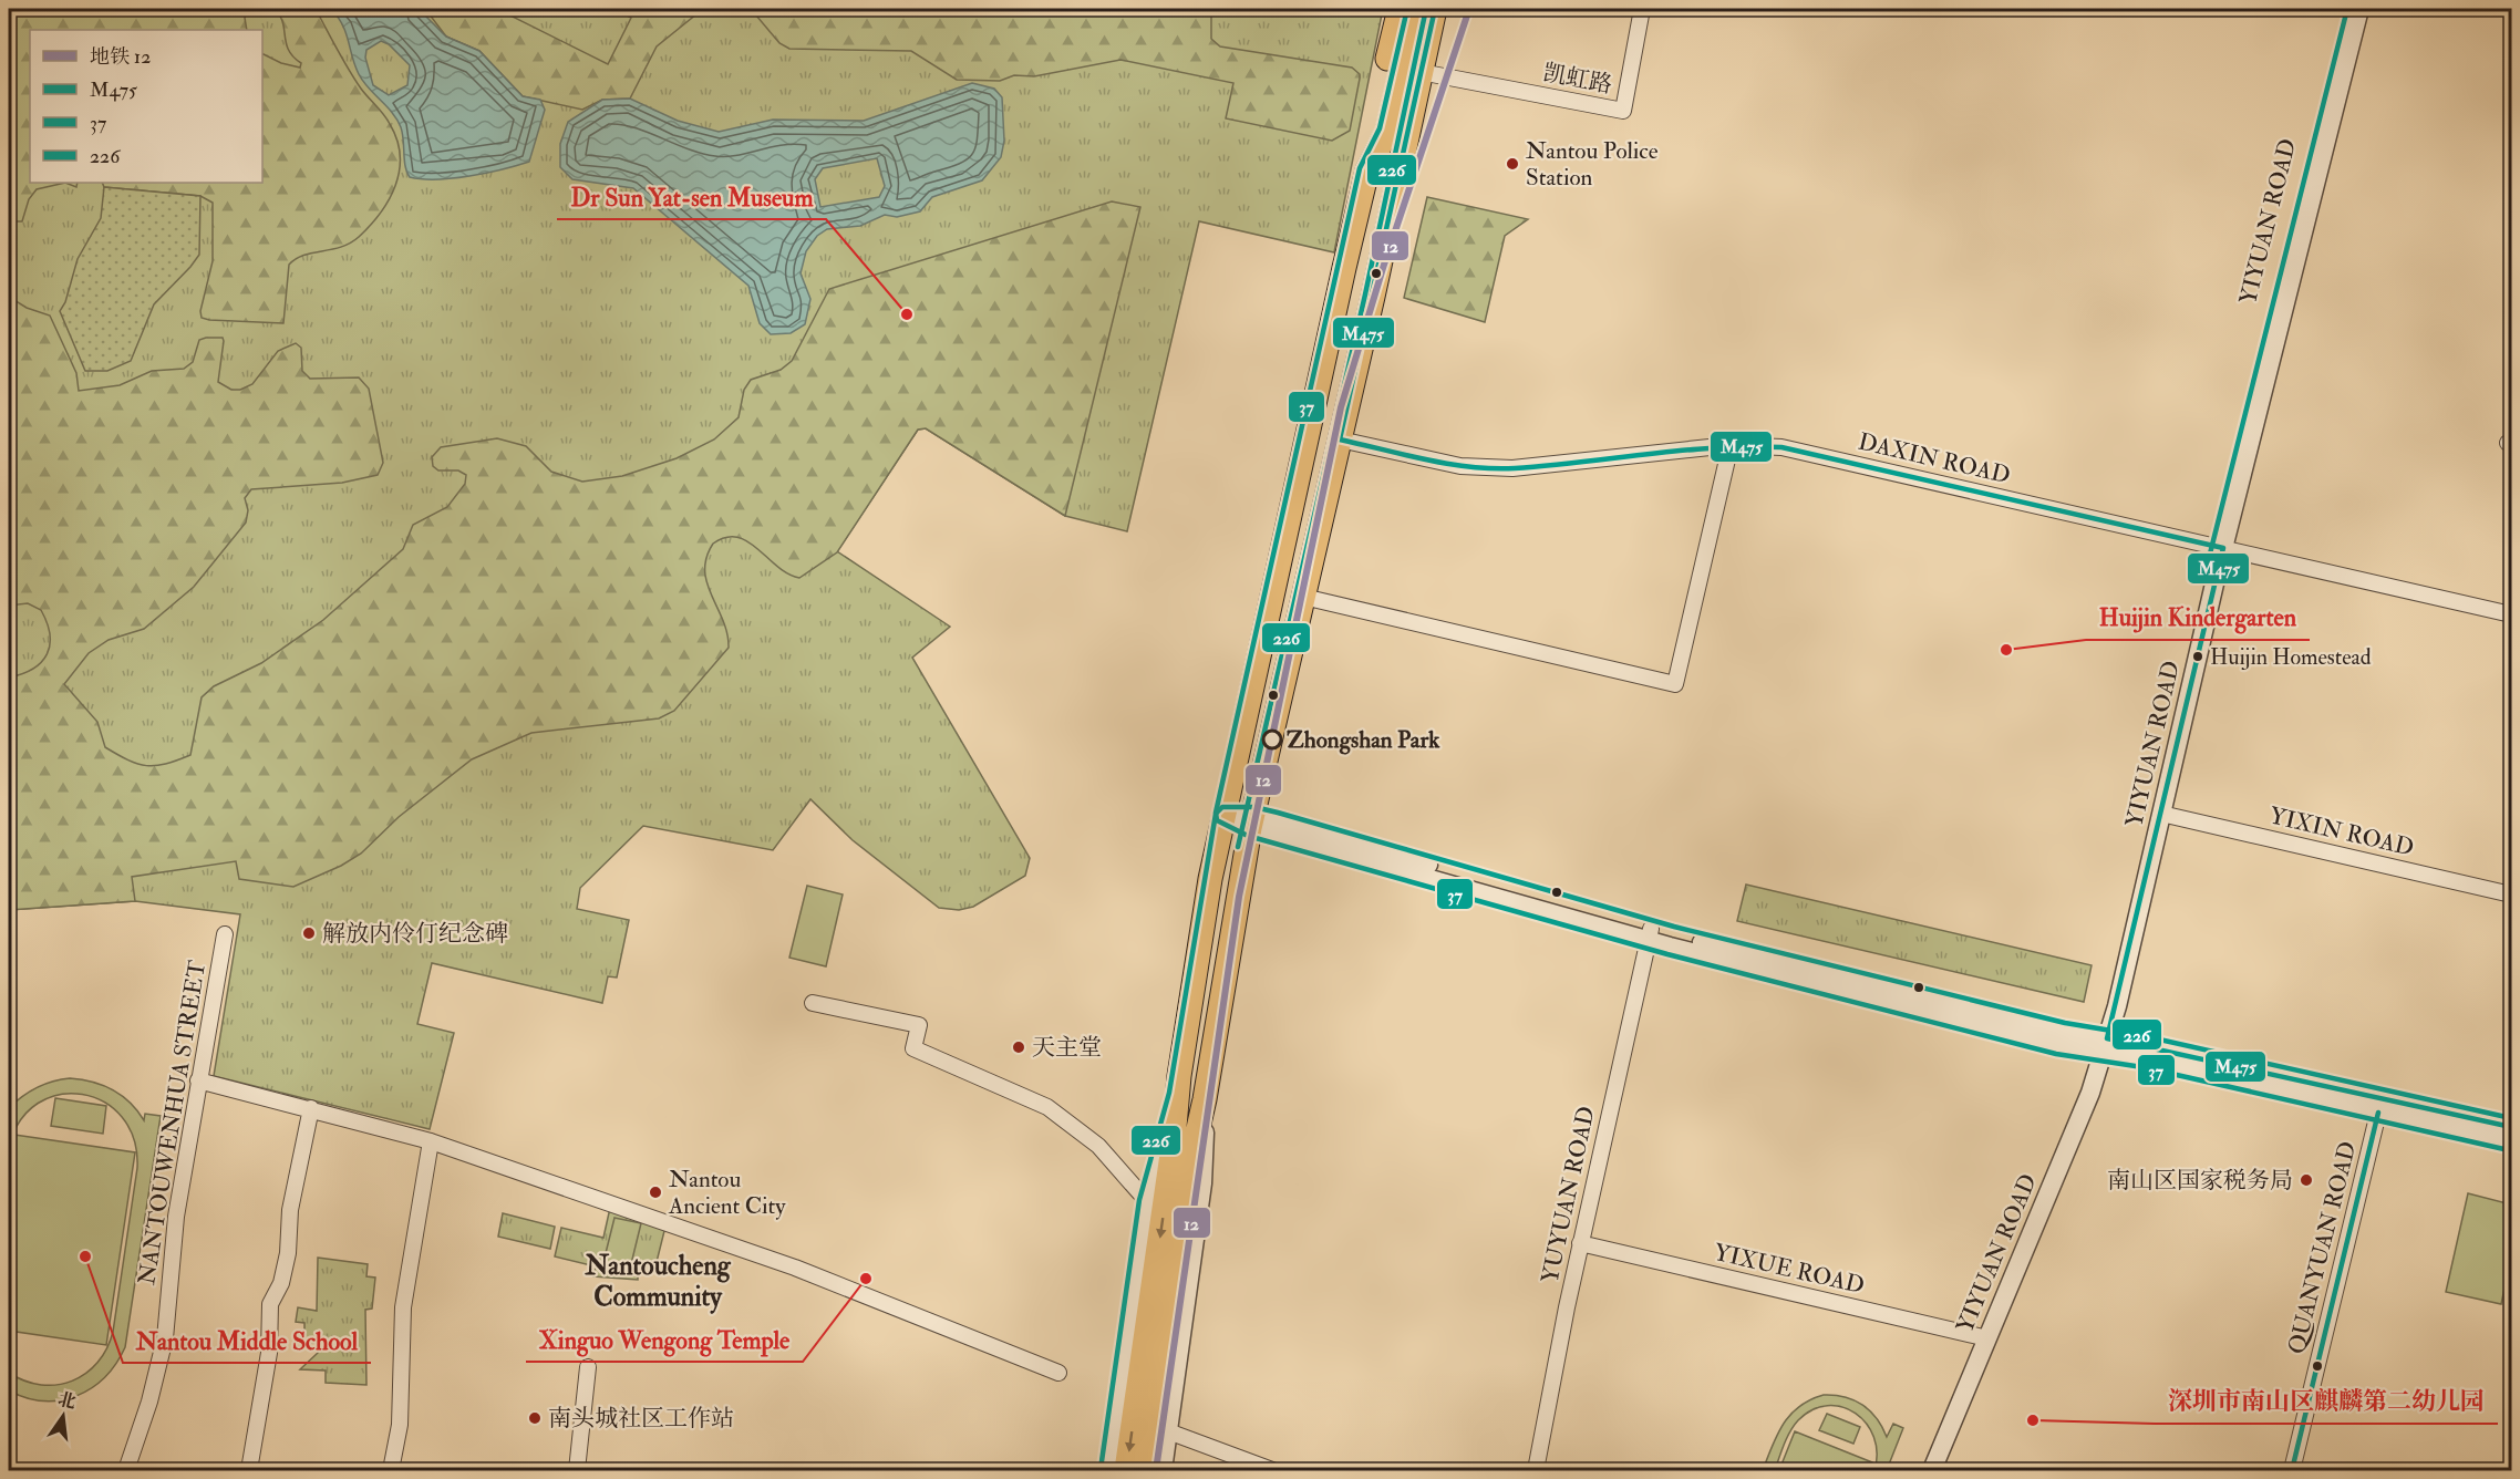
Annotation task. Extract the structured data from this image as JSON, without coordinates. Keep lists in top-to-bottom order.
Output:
{
  "streets": {
    "street": [
      "凯虹路",
      "YIYUAN ROAD",
      "DAXIN ROAD",
      "YIXIN ROAD",
      "NANTOUWENHUA STREET",
      "YUYUAN ROAD",
      "QUANYUAN ROAD",
      "YIXUE ROAD"
    ]
  },
  "crossings": [
    ["YIYUAN ROAD", "DAXIN ROAD"],
    ["YIYUAN ROAD", "YIXIN ROAD"],
    ["YIYUAN ROAD", "YIXUE ROAD"],
    ["YUYUAN ROAD", "YIXUE ROAD"]
  ],
  "districts": ["Nantoucheng Community"],
  "places": [
    "Nantou Police Station",
    "Dr Sun Yat-sen Museum",
    "Huijin Kindergarten",
    "Huijin Homestead",
    "Zhongshan Park",
    "解放内伶仃纪念碑",
    "天主堂",
    "南山区国家税务局",
    "Nantou Ancient City",
    "Nantou Middle School",
    "Xinguo Wengong Temple",
    "南头城社区工作站",
    "深圳市南山区麒麟第二幼儿园"
  ],
  "lines": [
    "metro line 12",
    "transit line M475",
    "transit line 37",
    "transit line 226"
  ],
  "legend": [
    "地铁 12",
    "M475",
    "37",
    "226"
  ],
  "north": "top"
}
